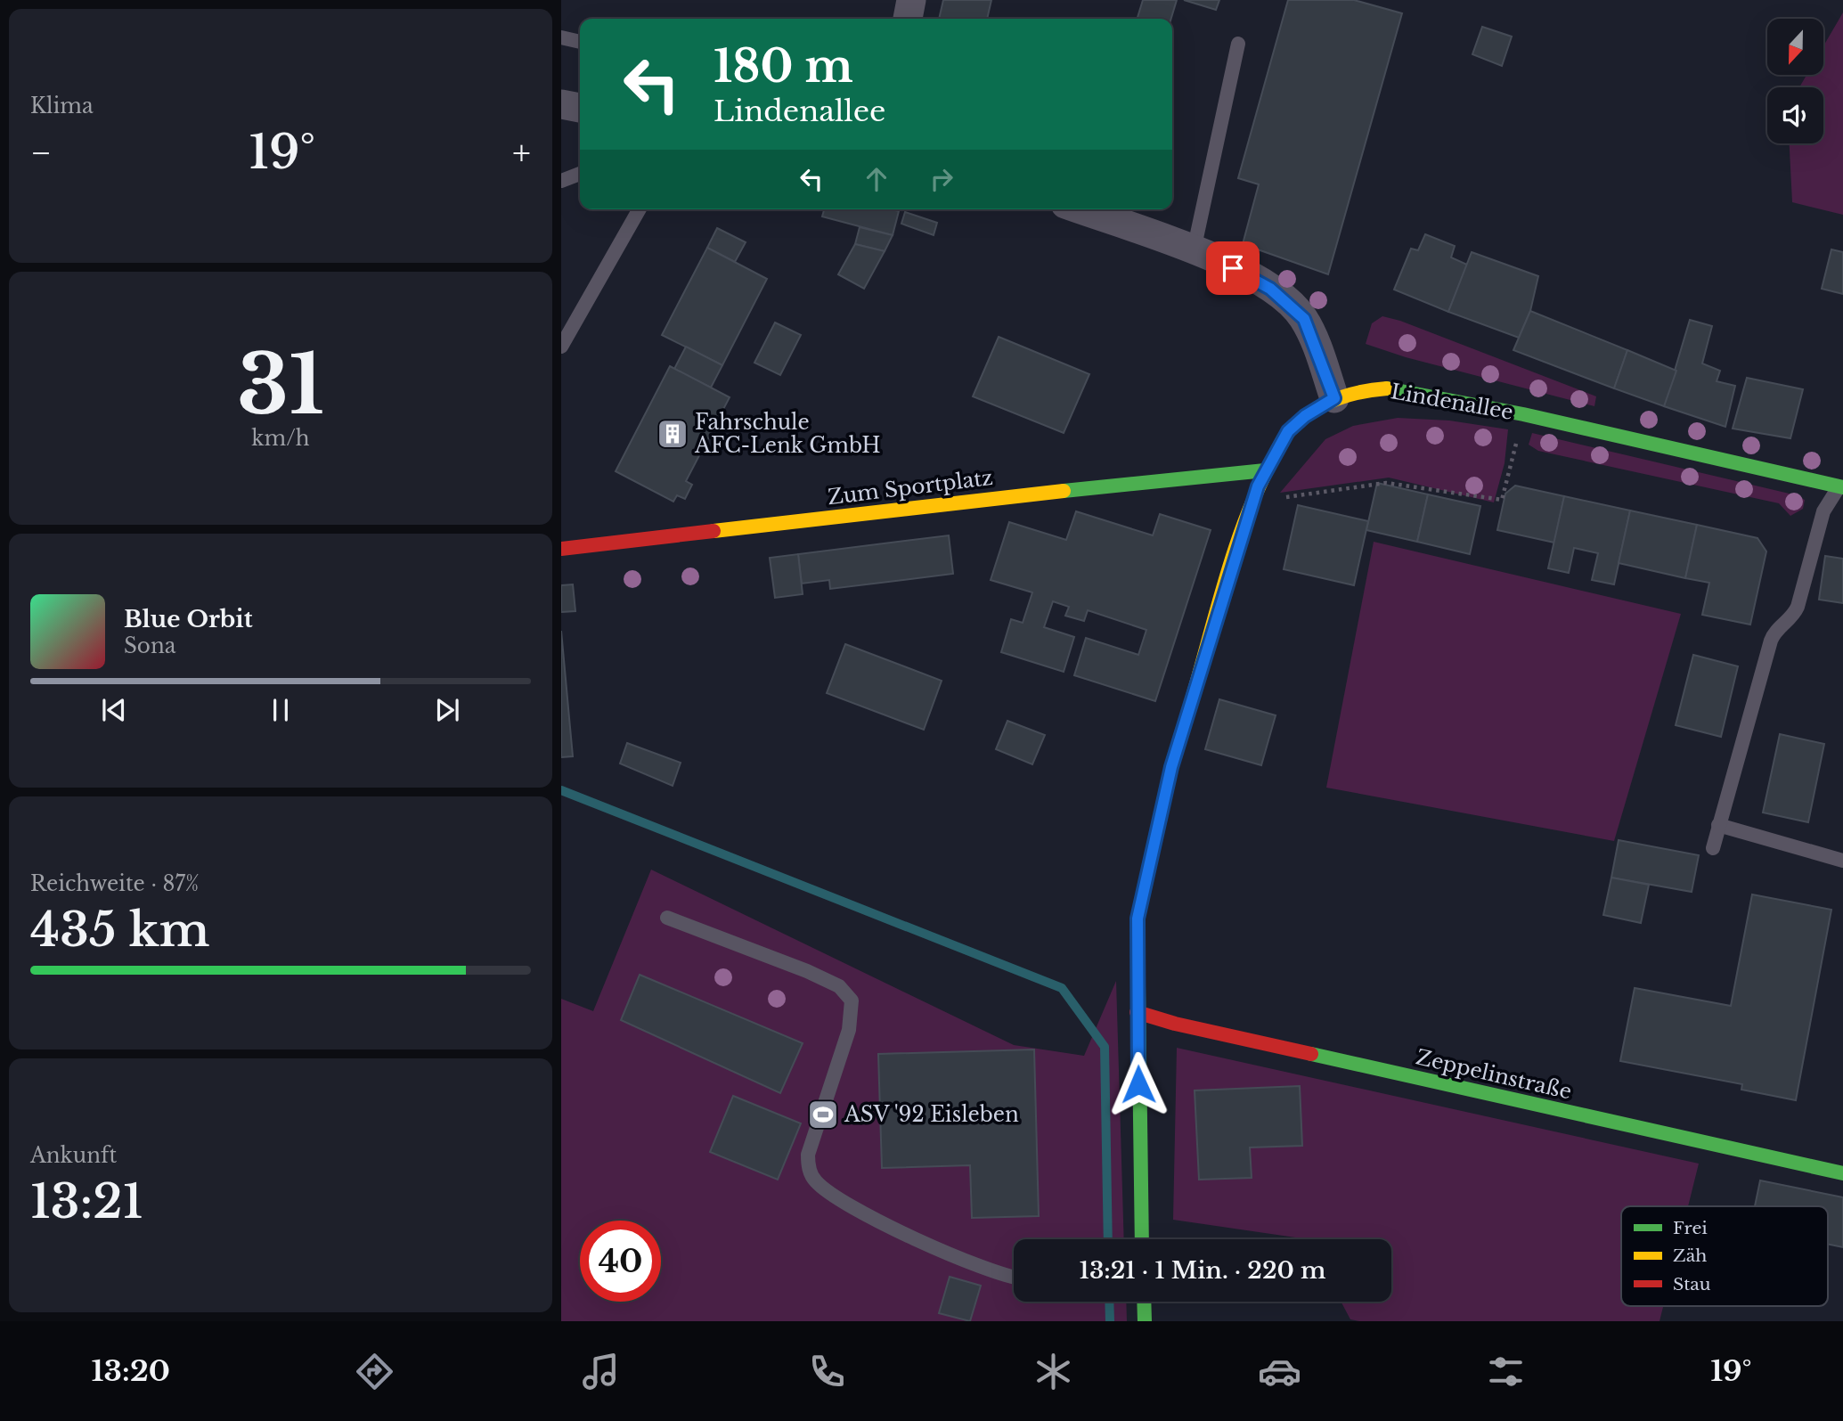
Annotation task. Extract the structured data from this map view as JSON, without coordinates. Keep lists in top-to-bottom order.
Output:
{
  "streets": {
    "street": ["Lindenallee", "Zum Sportplatz", "Zeppelinstraße"]
  },
  "crossings": [
    ["Lindenallee", "Zum Sportplatz"],
    ["Lindenallee", "Zeppelinstraße"]
  ],
  "places": {
    "building": ["Fahrschule AFC-Lenk GmbH"],
    "sports": ["ASV '92 Eisleben"]
  },
  "legend": ["Frei", "Zäh", "Stau"],
  "north": "bottom",
  "page": {
    "tile": [
      "Klima",
      ["31", "km/h"],
      ["Reichweite · 87%", "435 km"],
      ["Ankunft", "13:21"]
    ],
    "turn": ["180 m", "Lindenallee"],
    "heat": ["−", "19°", "+"],
    "song": ["Blue Orbit", "Sona"],
    "limit": "40",
    "trip": "13:21 · 1 Min. · 220 m",
    "tabs": ["13:20", "19°"]
  }
}
